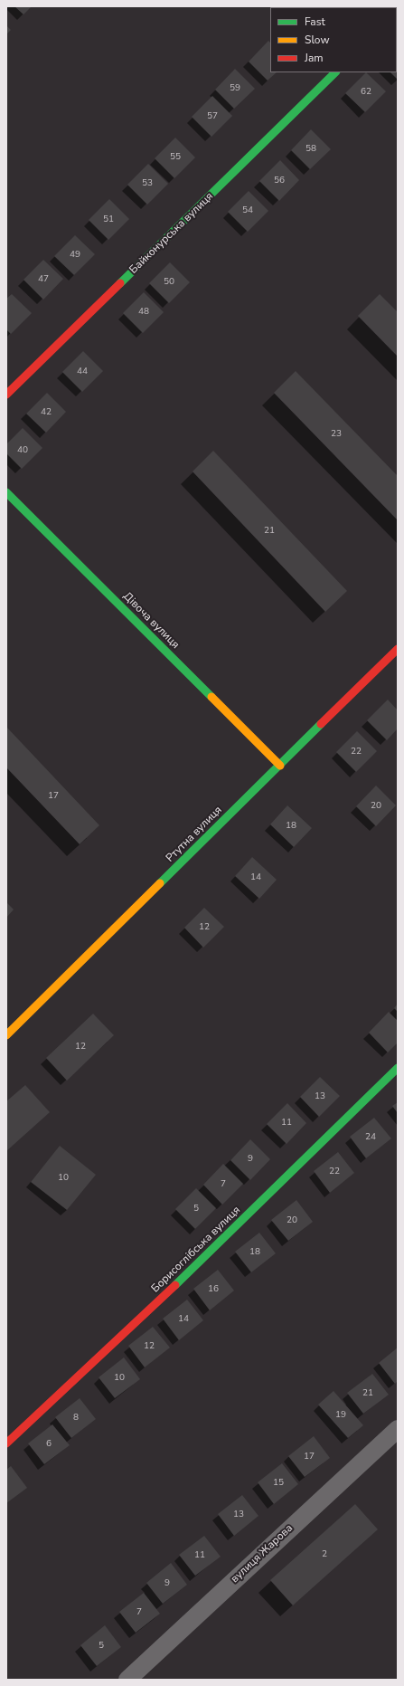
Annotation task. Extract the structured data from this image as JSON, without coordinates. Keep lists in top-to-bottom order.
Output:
{
  "streets": {
    "street": [
      "Байконурська вулиця",
      "Дівоча вулиця",
      "Ртутна вулиця",
      "Борисоглібська вулиця",
      "вулиця Жарова"
    ]
  },
  "crossings": [
    ["Дівоча вулиця", "Ртутна вулиця"]
  ],
  "house_numbers": [
    "59",
    "62",
    "57",
    "58",
    "55",
    "56",
    "53",
    "54",
    "51",
    "49",
    "47",
    "50",
    "48",
    "44",
    "42",
    "23",
    "40",
    "21",
    "22",
    "17",
    "20",
    "18",
    "14",
    "12",
    "12",
    "13",
    "11",
    "24",
    "9",
    "22",
    "10",
    "7",
    "5",
    "20",
    "18",
    "16",
    "14",
    "12",
    "10",
    "21",
    "19",
    "8",
    "6",
    "17",
    "15",
    "13",
    "2",
    "11",
    "9",
    "7",
    "5"
  ],
  "legend": ["Fast", "Slow", "Jam"]
}
